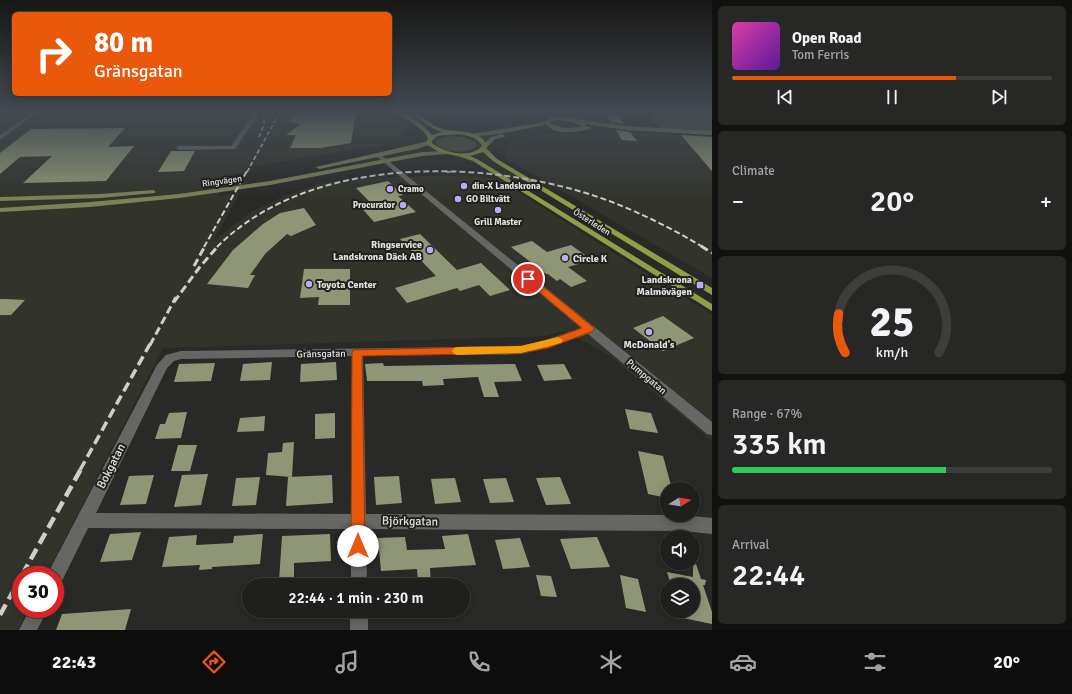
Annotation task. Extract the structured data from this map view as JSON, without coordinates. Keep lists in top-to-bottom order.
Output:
{
  "streets": {
    "main road": ["Ringvägen", "Österleden"],
    "street": [
      "Gränsgatan",
      "Pumpgatan",
      "Bokgatan",
      "Björkgatan"
    ]
  },
  "crossings": [
    ["Ringvägen", "Pumpgatan"],
    ["Gränsgatan", "Pumpgatan"],
    ["Gränsgatan", "Bokgatan"],
    ["Bokgatan", "Björkgatan"]
  ],
  "places": {
    "other": [
      "din-X Landskrona",
      "Cramo",
      "GO Biltvätt",
      "Procurator",
      "Grill Master",
      "Ringservice Landskrona Däck AB",
      "Circle K",
      "Toyota Center",
      "McDonald's"
    ],
    "transit": ["Landskrona Malmövägen"]
  },
  "north": "right",
  "page": {
    "turn": ["80 m", "Gränsgatan"],
    "song": ["Open Road", "Tom Ferris"],
    "tile": [
      "Climate",
      ["Range · 67%", "335 km"],
      ["Arrival", "22:44"]
    ],
    "heat": ["−", "20°", "+"],
    "limit": "30",
    "trip": "22:44 · 1 min · 230 m",
    "tabs": ["22:43", "20°"],
    "gauge": ["25", "km/h"]
  }
}
